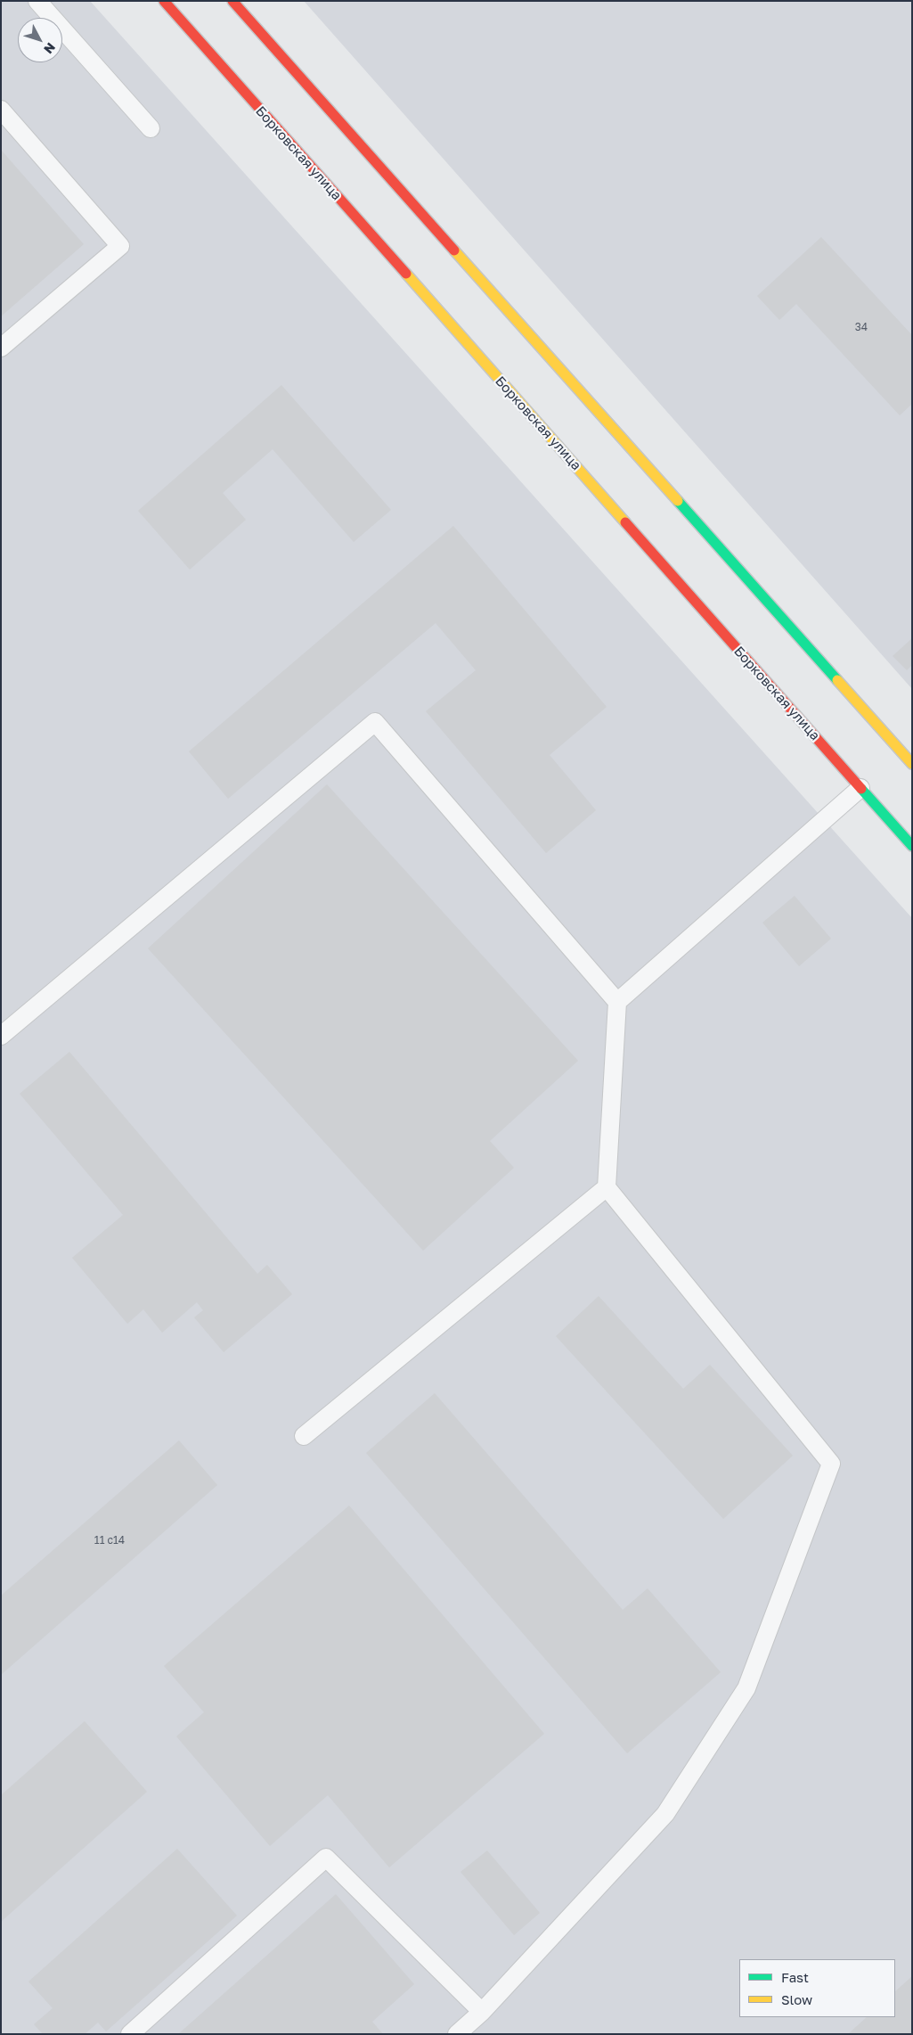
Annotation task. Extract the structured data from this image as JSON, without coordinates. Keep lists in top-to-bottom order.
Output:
{
  "streets": {
    "main road": ["Борковская улица"]
  },
  "house_numbers": ["34", "11 с14"],
  "legend": ["Fast", "Slow"],
  "north": "bottom right"
}
